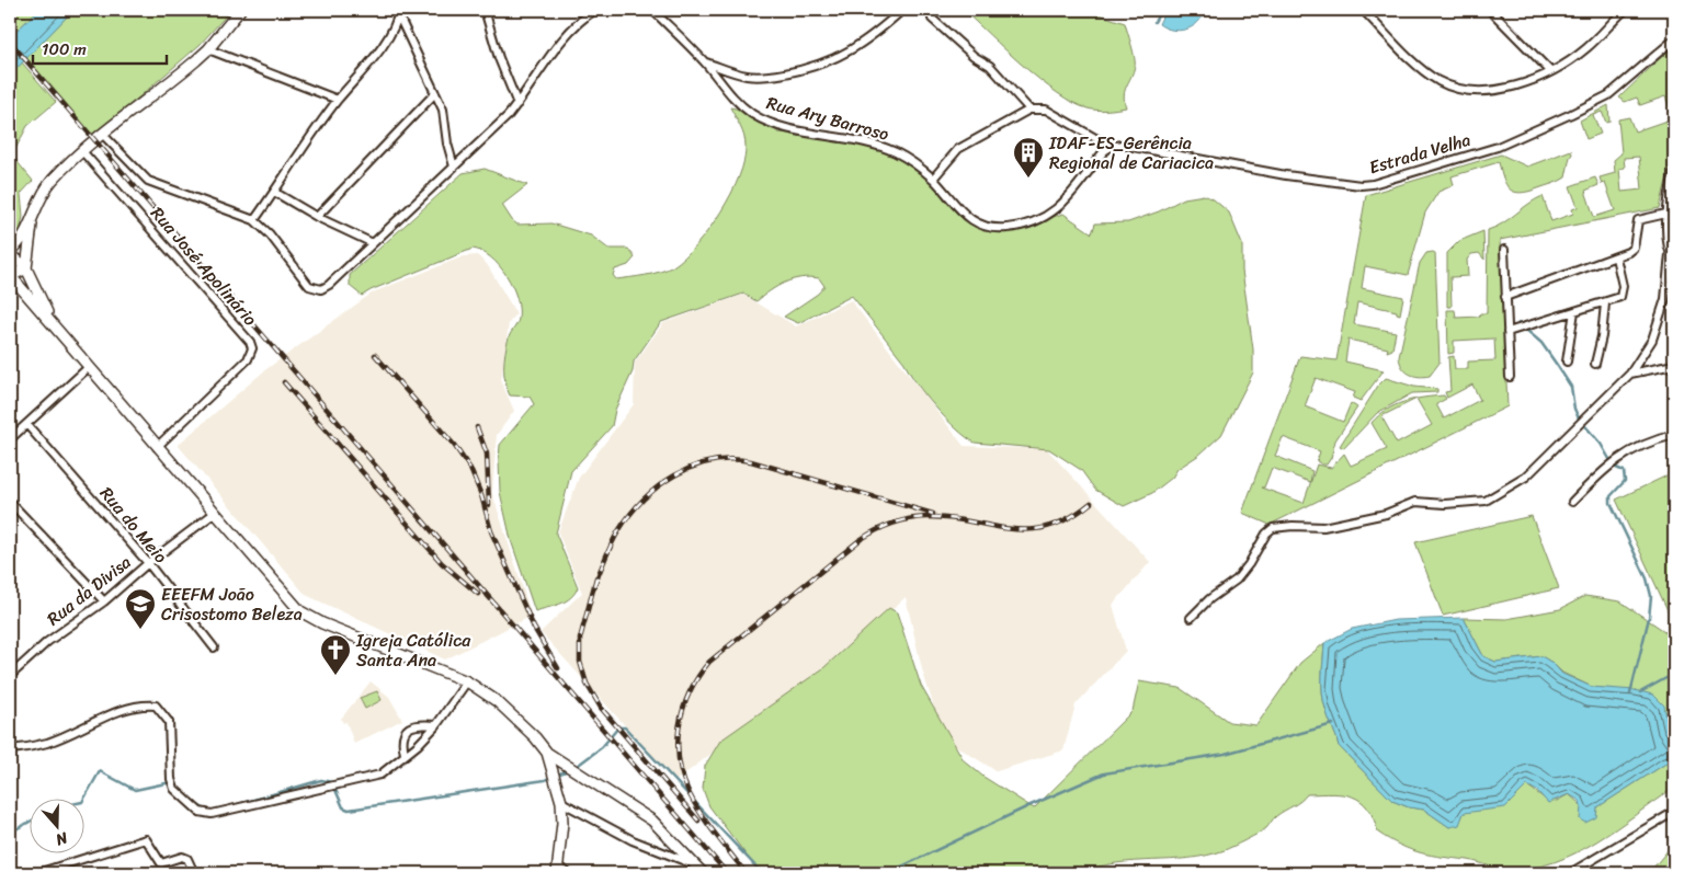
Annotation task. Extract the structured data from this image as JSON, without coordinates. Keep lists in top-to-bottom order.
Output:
{
  "streets": {
    "street": [
      "Rua Ary Barroso",
      "Estrada Velha",
      "Rua José Apolinário",
      "Rua do Meio",
      "Rua da Divisa"
    ]
  },
  "crossings": [
    ["Rua Ary Barroso", "Estrada Velha"],
    ["Rua do Meio", "Rua da Divisa"]
  ],
  "places": {
    "building": ["IDAF-ES_Gerência Regional de Cariacica"],
    "school or university": ["EEEFM João Crisostomo Beleza"],
    "church": ["Igreja Católica Santa Ana"]
  },
  "scale_bar": "100 m",
  "north": "bottom"
}
